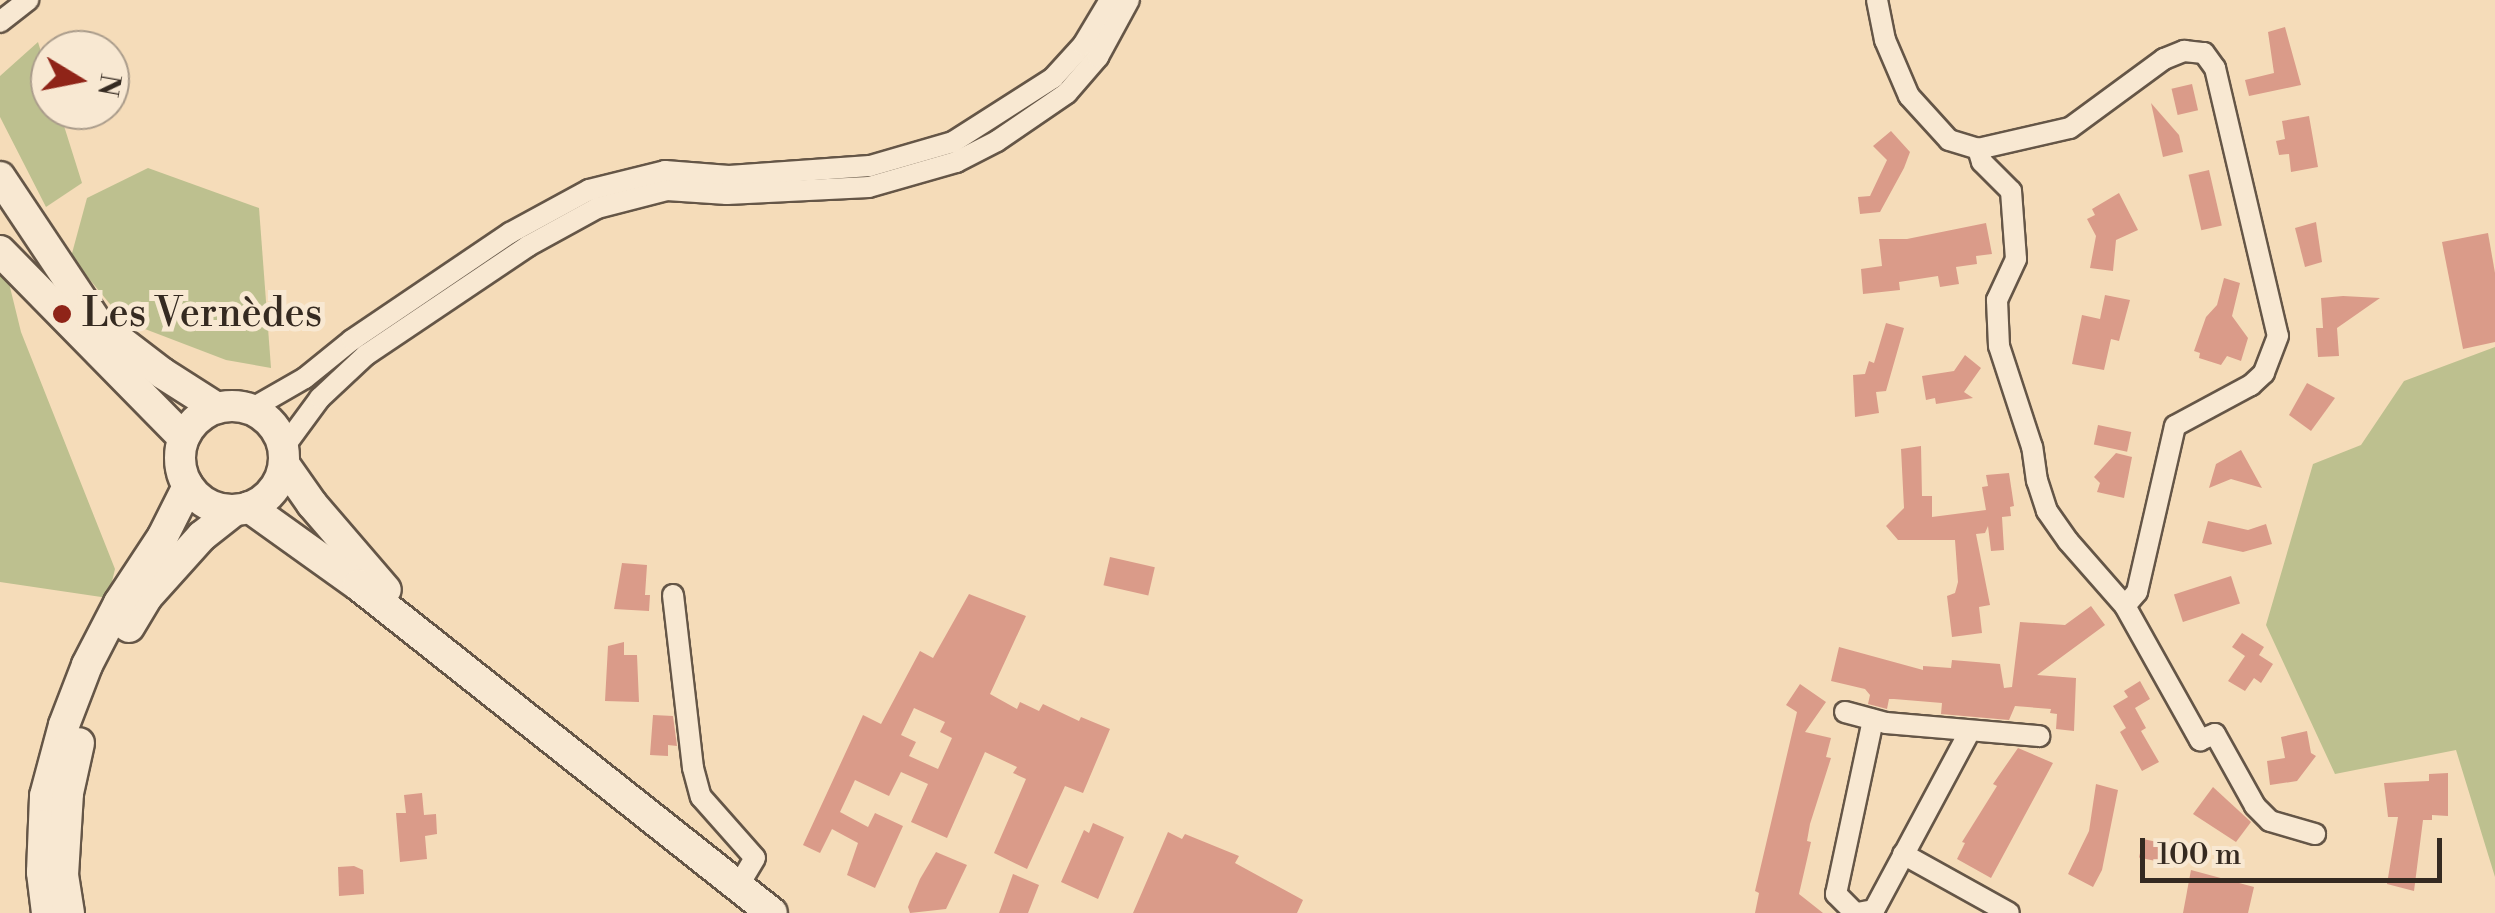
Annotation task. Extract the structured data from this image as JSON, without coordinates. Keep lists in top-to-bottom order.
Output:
{
  "places": ["Les Vernèdes"],
  "scale_bar": "100 m",
  "north": "right"
}
